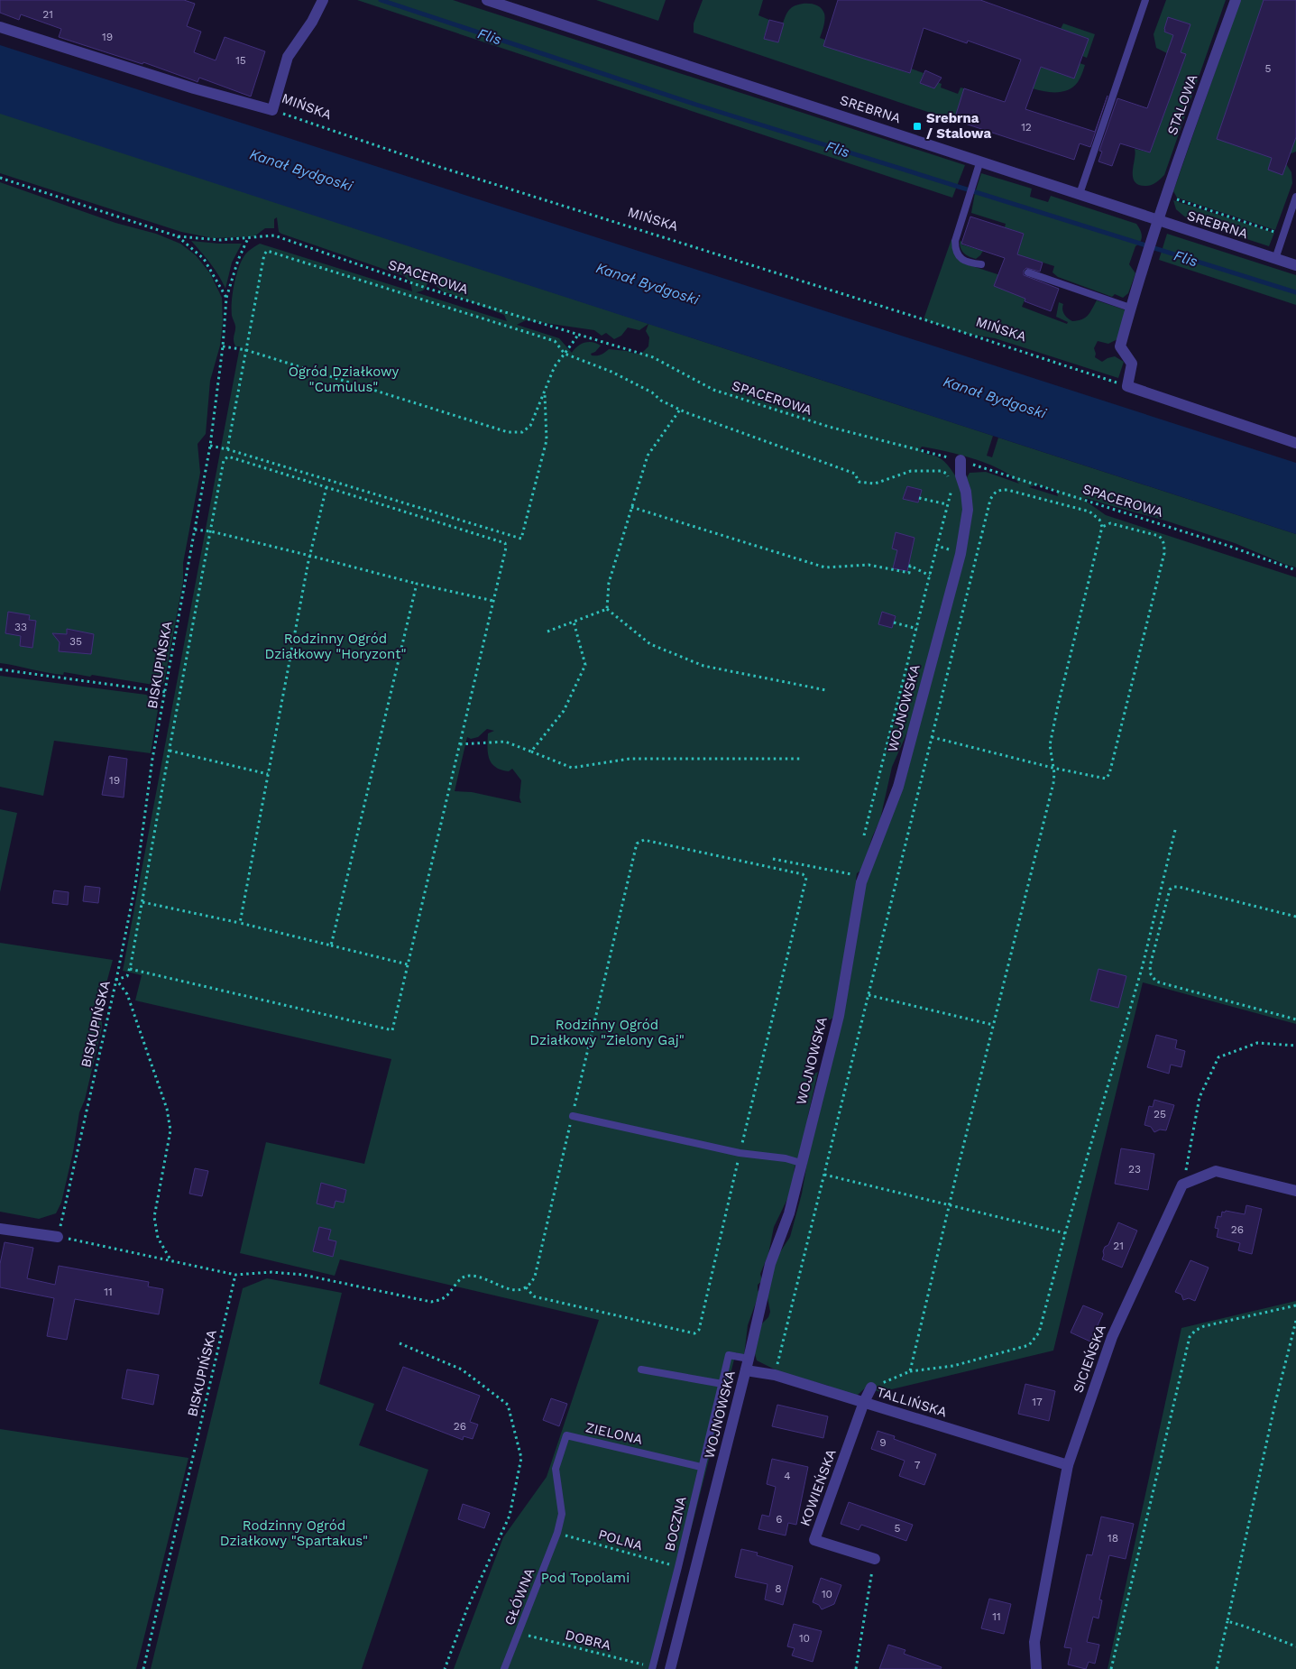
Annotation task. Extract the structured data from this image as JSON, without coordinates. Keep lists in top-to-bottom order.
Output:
{
  "streets": {
    "street": [
      "STALOWA",
      "MIŃSKA",
      "SREBRNA",
      "WOJNOWSKA",
      "SICIEŃSKA",
      "TALLIŃSKA",
      "KOWIEŃSKA"
    ],
    "lane": ["ZIELONA", "BOCZNA", "GŁÓWNA"],
    "path": [
      "SPACEROWA",
      "BISKUPIŃSKA",
      "POLNA",
      "DOBRA"
    ]
  },
  "crossings": [
    ["STALOWA", "MIŃSKA"],
    ["STALOWA", "SREBRNA"],
    ["SPACEROWA", "BISKUPIŃSKA"],
    ["SPACEROWA", "WOJNOWSKA"],
    ["WOJNOWSKA", "TALLIŃSKA"],
    ["WOJNOWSKA", "BOCZNA"],
    ["SICIEŃSKA", "TALLIŃSKA"],
    ["TALLIŃSKA", "KOWIEŃSKA"],
    ["ZIELONA", "BOCZNA"],
    ["ZIELONA", "POLNA"],
    ["ZIELONA", "GŁÓWNA"],
    ["BOCZNA", "POLNA"],
    ["BOCZNA", "DOBRA"],
    ["POLNA", "GŁÓWNA"],
    ["GŁÓWNA", "DOBRA"]
  ],
  "water": ["Flis", "Kanał Bydgoski"],
  "parks": [
    "Ogród Działkowy \"Cumulus\"",
    "Rodzinny Ogród Działkowy \"Horyzont\"",
    "Rodzinny Ogród Działkowy \"Zielony Gaj\"",
    "Rodzinny Ogród Działkowy \"Spartakus\"",
    "Pod Topolami"
  ],
  "places": {
    "transit": ["Srebrna / Stalowa"]
  },
  "house_numbers": [
    "21",
    "19",
    "15",
    "5",
    "12",
    "33",
    "35",
    "19",
    "25",
    "23",
    "26",
    "21",
    "11",
    "17",
    "26",
    "9",
    "7",
    "4",
    "6",
    "5",
    "18",
    "8",
    "10",
    "11",
    "10"
  ]
}
